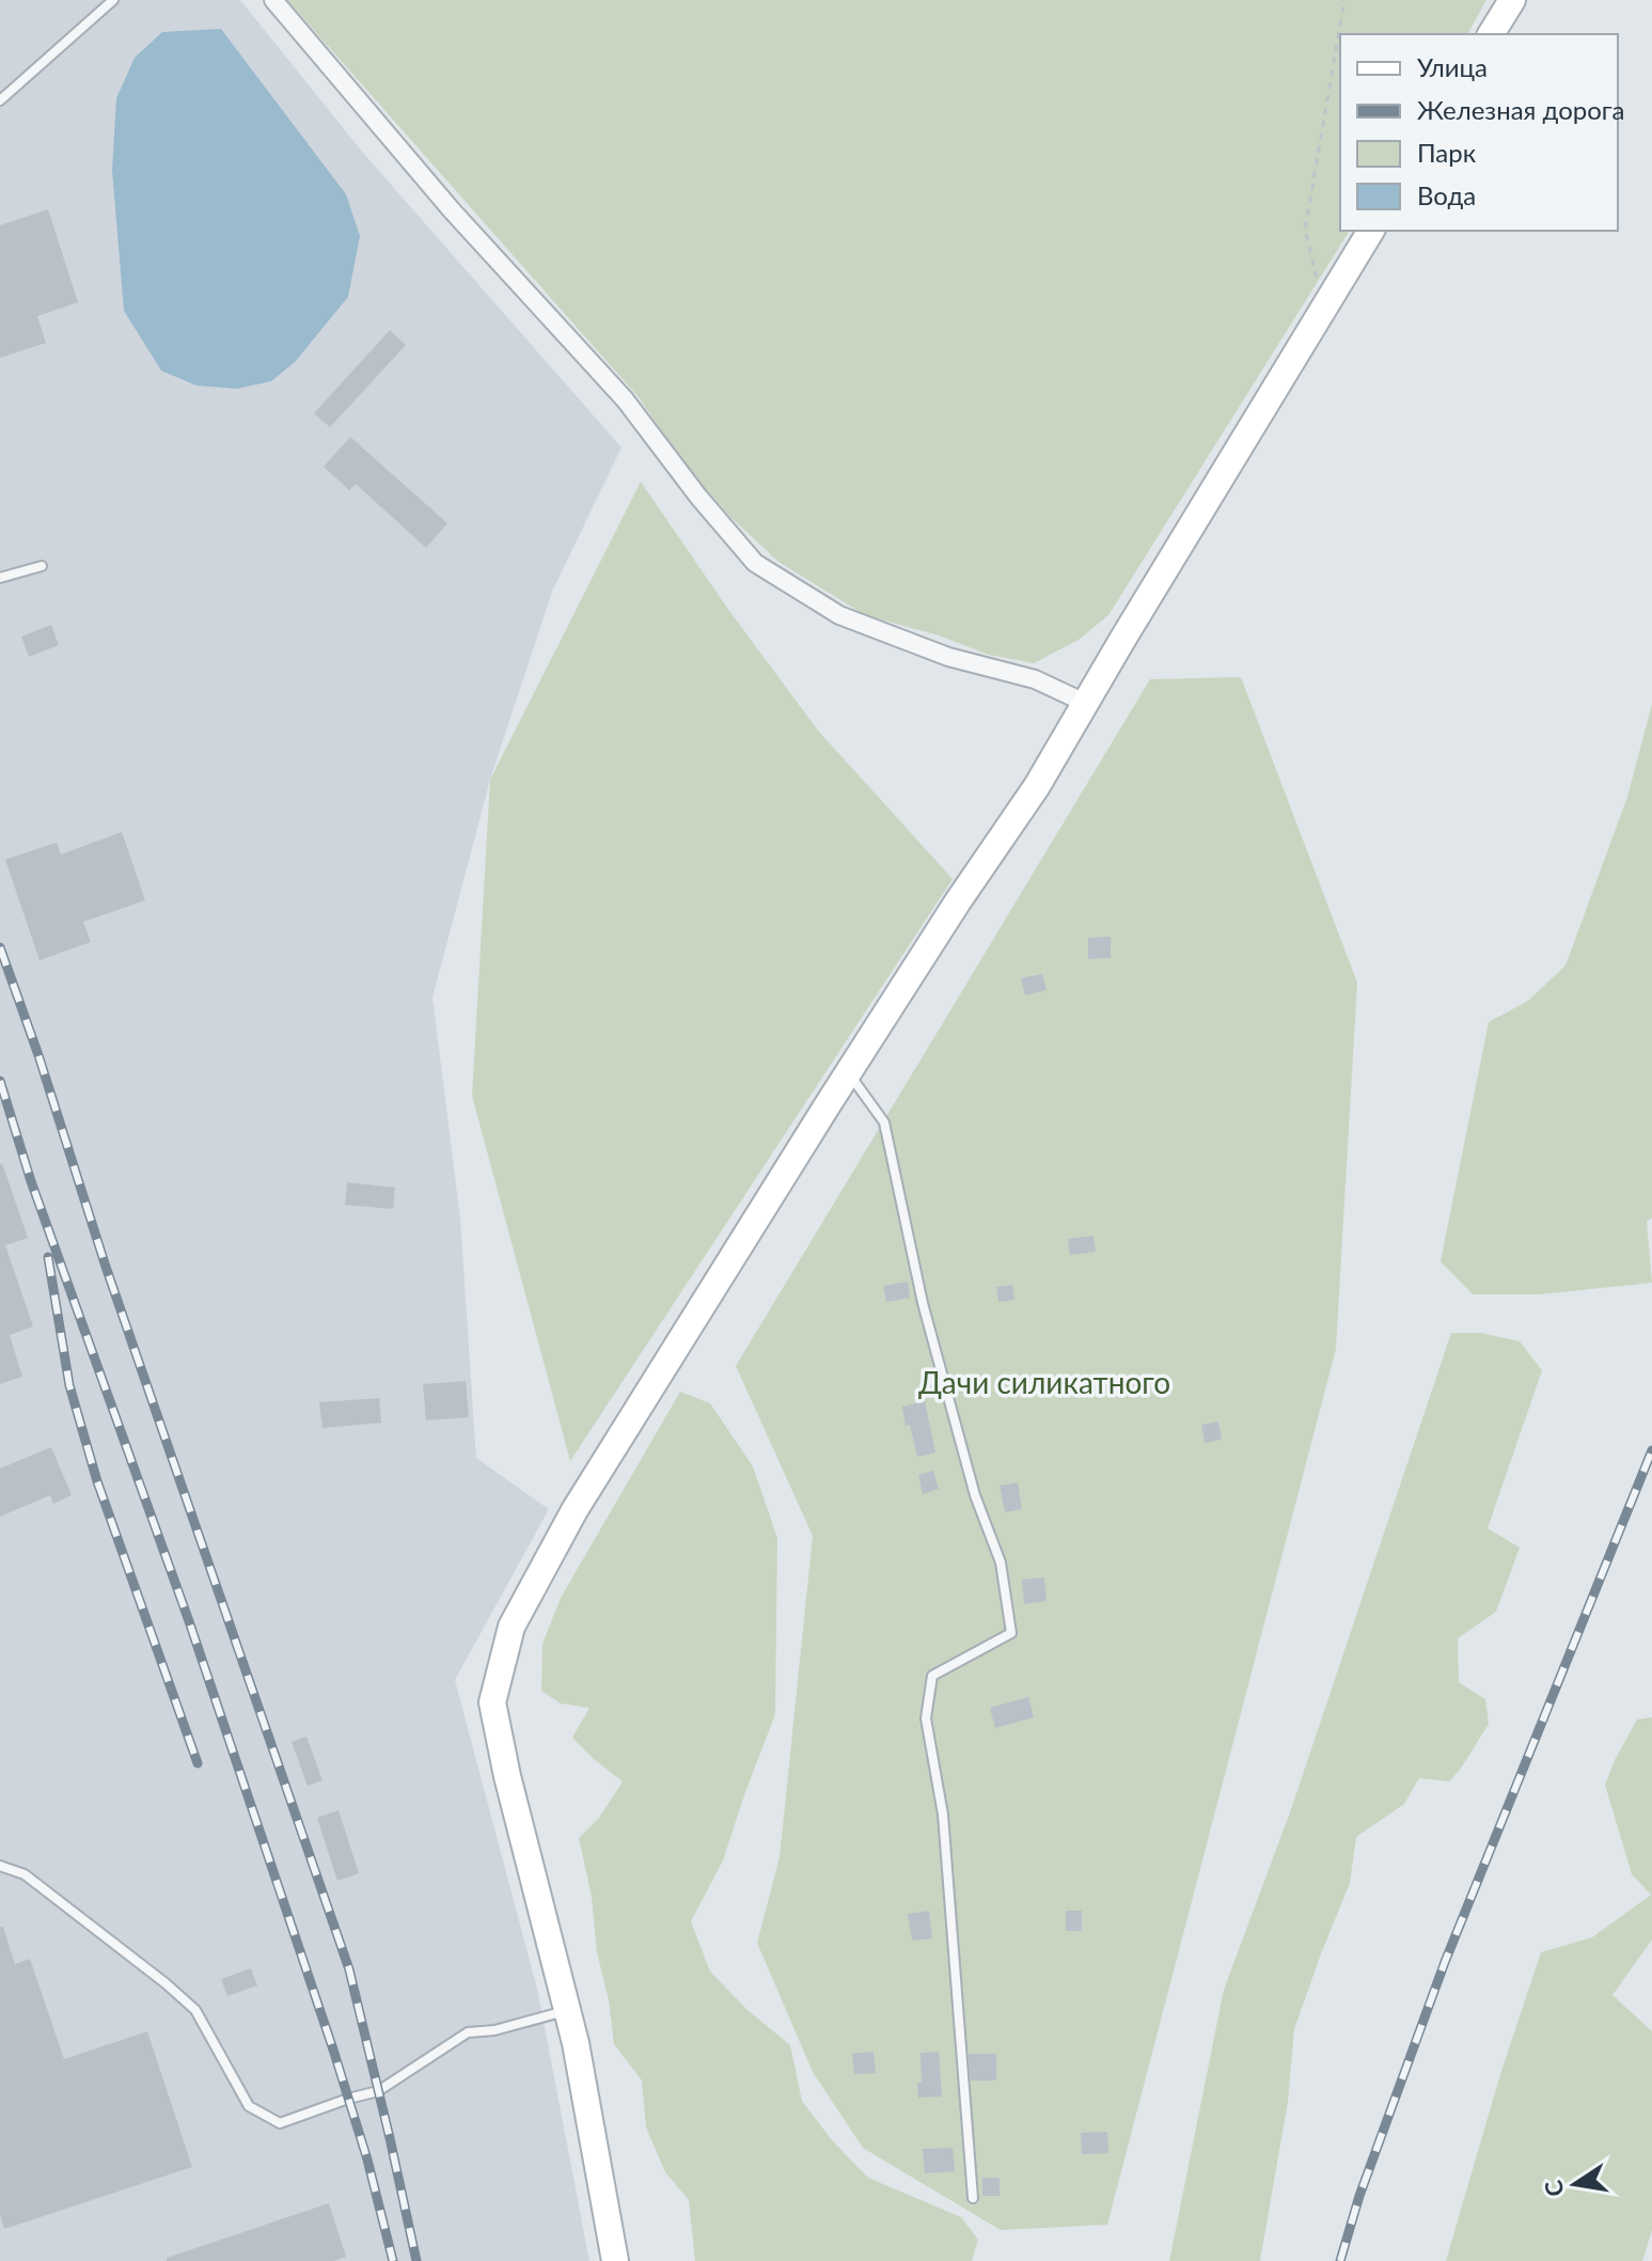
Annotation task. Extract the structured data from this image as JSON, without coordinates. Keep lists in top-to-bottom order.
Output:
{
  "parks": ["Дачи силикатного"],
  "legend": [
    "Улица",
    "Железная дорога",
    "Парк",
    "Вода"
  ],
  "north": "left"
}
